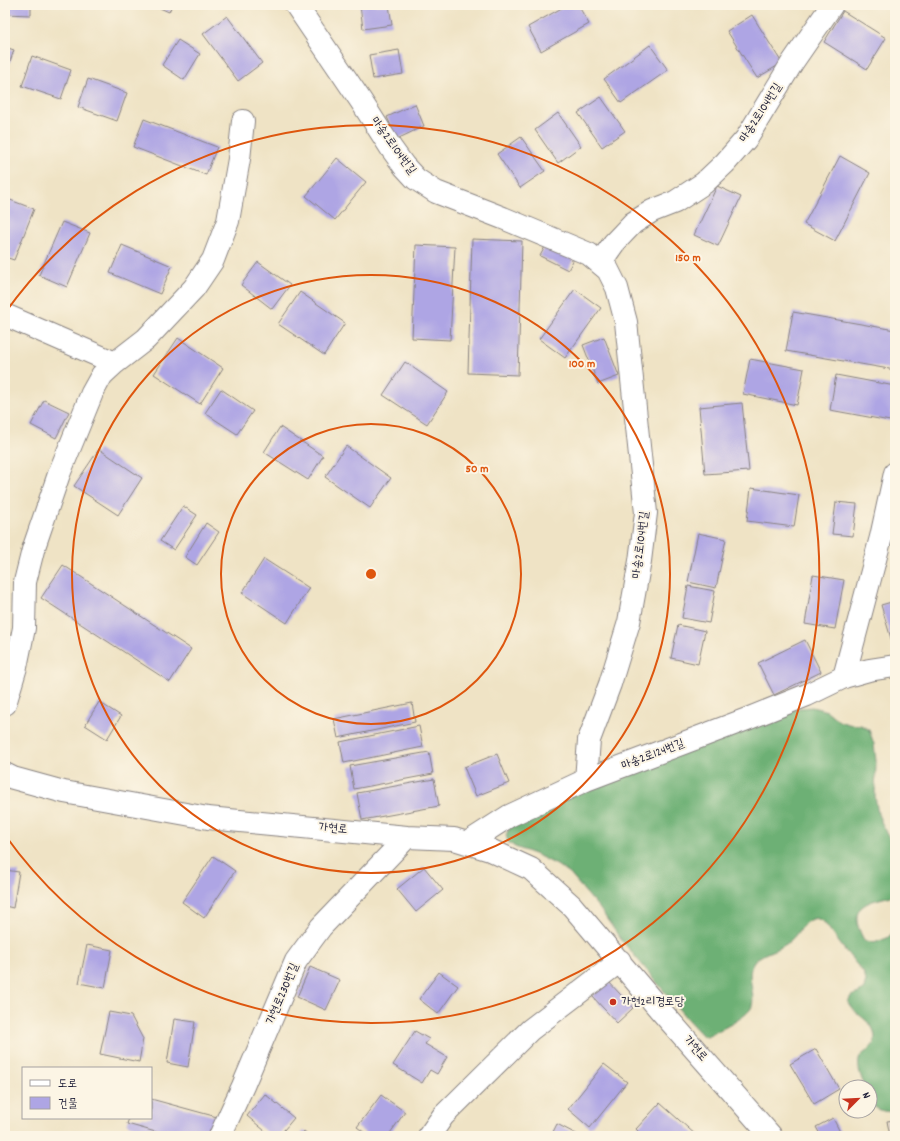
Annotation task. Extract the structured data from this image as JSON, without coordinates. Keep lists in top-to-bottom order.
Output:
{
  "streets": {
    "street": [
      "마송2로104번길",
      "마송2로124번길",
      "가현로",
      "가현로230번길"
    ]
  },
  "crossings": [
    ["마송2로104번길", "마송2로124번길"],
    ["마송2로124번길", "가현로"],
    ["가현로", "가현로230번길"]
  ],
  "places": ["가현2리경로당"],
  "legend": ["도로", "건물"],
  "north": "top right",
  "rings": ["150 m", "100 m", "50 m"]
}
